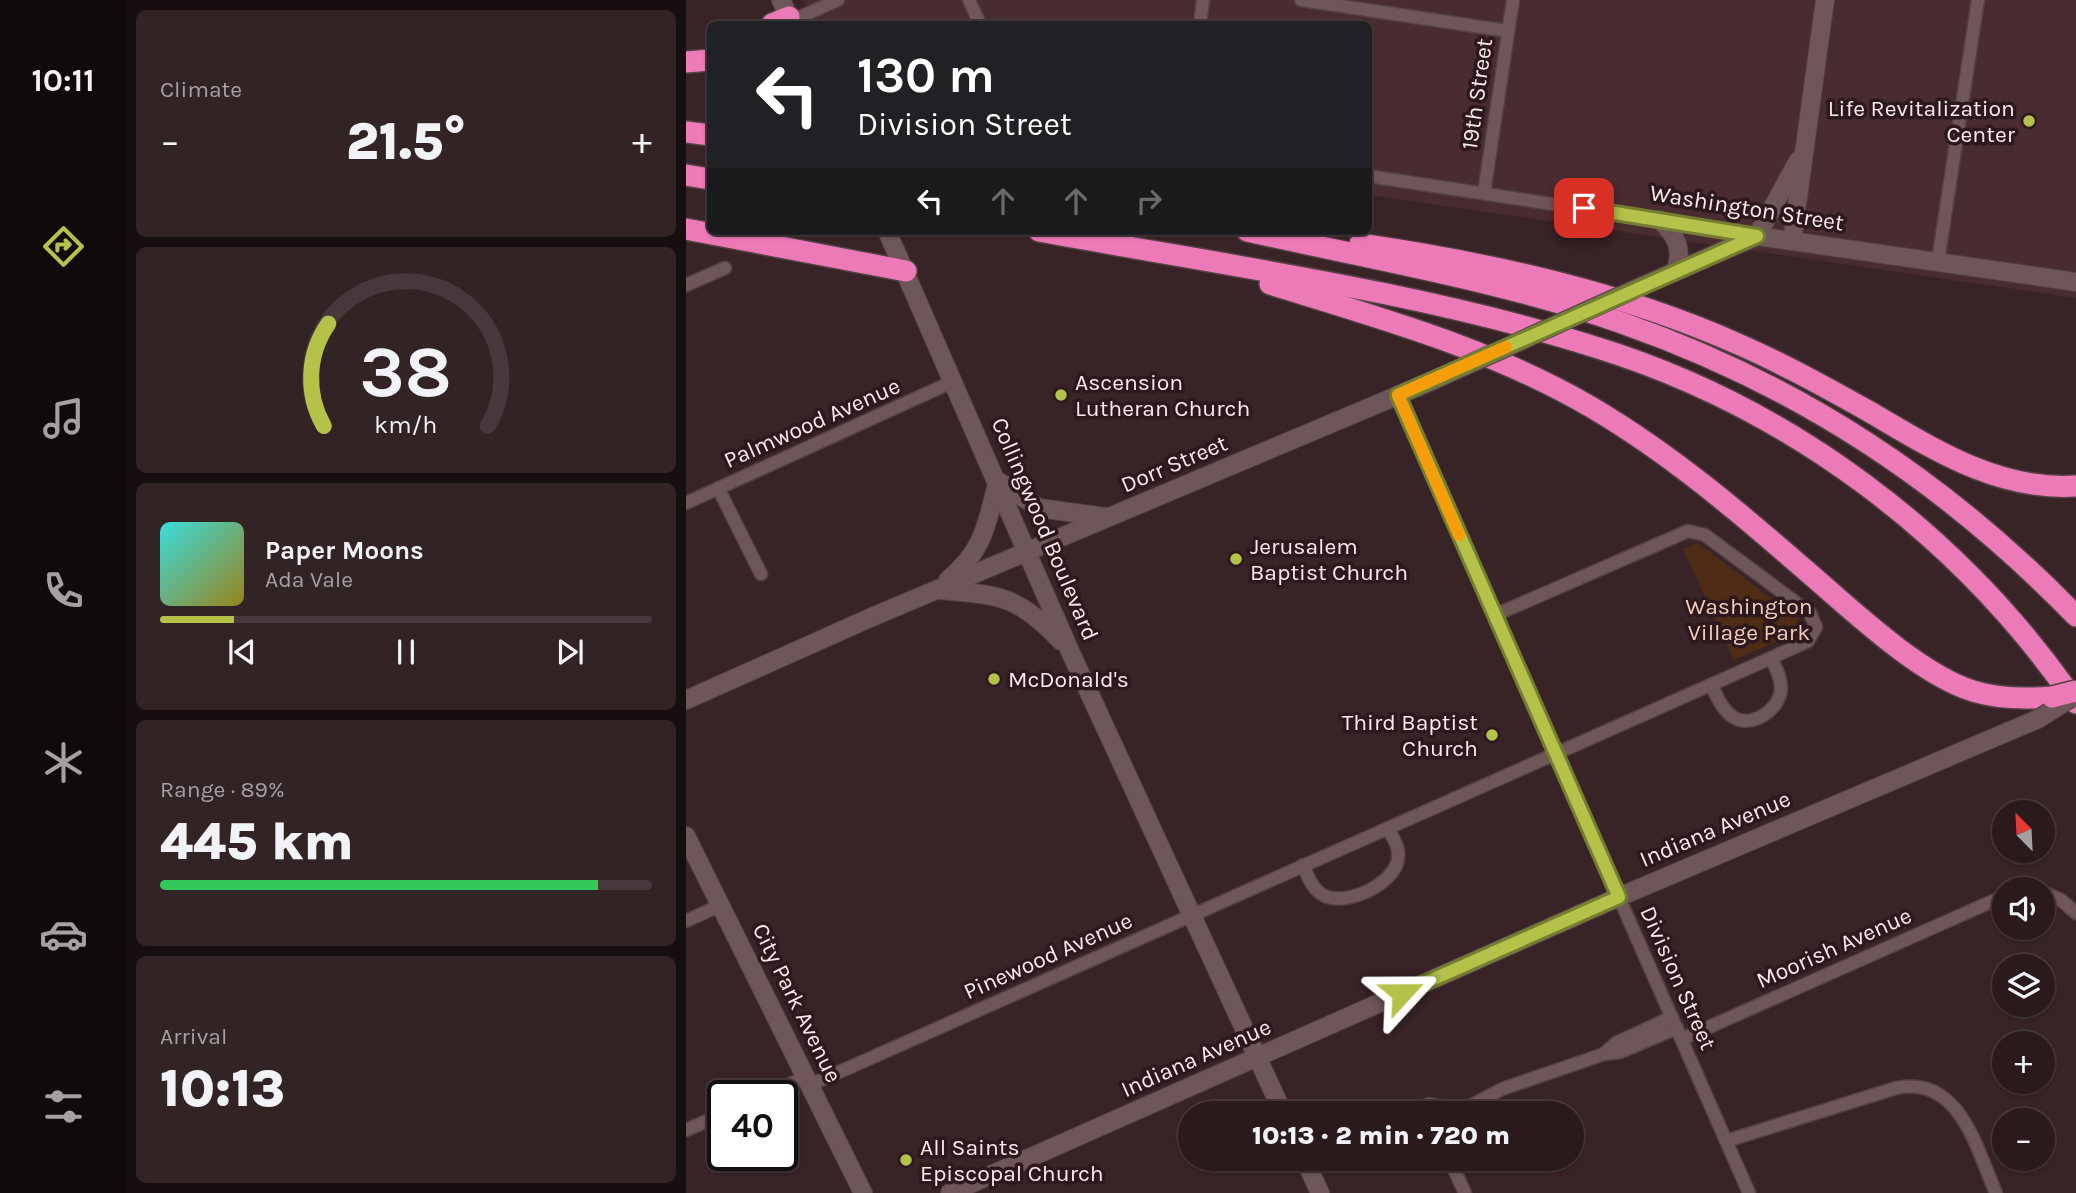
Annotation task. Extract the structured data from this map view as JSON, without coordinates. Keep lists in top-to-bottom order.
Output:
{
  "streets": {
    "main road": [
      "Washington Street",
      "Dorr Street",
      "Collingwood Boulevard",
      "Indiana Avenue",
      "City Park Avenue"
    ],
    "street": [
      "19th Street",
      "Palmwood Avenue",
      "Moorish Avenue",
      "Pinewood Avenue",
      "Division Street"
    ]
  },
  "crossings": [
    ["19th Street", "Washington Street"],
    ["Washington Street", "Dorr Street"],
    ["Palmwood Avenue", "Collingwood Boulevard"],
    ["Dorr Street", "Collingwood Boulevard"],
    ["Dorr Street", "Division Street"],
    ["Collingwood Boulevard", "Indiana Avenue"],
    ["Collingwood Boulevard", "Pinewood Avenue"],
    ["Indiana Avenue", "Division Street"],
    ["Moorish Avenue", "Division Street"],
    ["Pinewood Avenue", "Division Street"],
    ["Pinewood Avenue", "City Park Avenue"]
  ],
  "parks": ["Washington Village Park"],
  "places": [
    "Life Revitalization Center",
    "Ascension Lutheran Church",
    "Jerusalem Baptist Church",
    "McDonald's",
    "Third Baptist Church",
    "All Saints Episcopal Church"
  ],
  "north": "top left",
  "page": {
    "tabs": "10:11",
    "tile": [
      "Climate",
      ["Range · 89%", "445 km"],
      ["Arrival", "10:13"]
    ],
    "turn": ["130 m", "Division Street"],
    "heat": ["−", "21.5°", "+"],
    "song": ["Paper Moons", "Ada Vale"],
    "map_buttons": ["+", "−"],
    "limit": "40",
    "trip": "10:13 · 2 min · 720 m",
    "gauge": ["38", "km/h"]
  }
}
